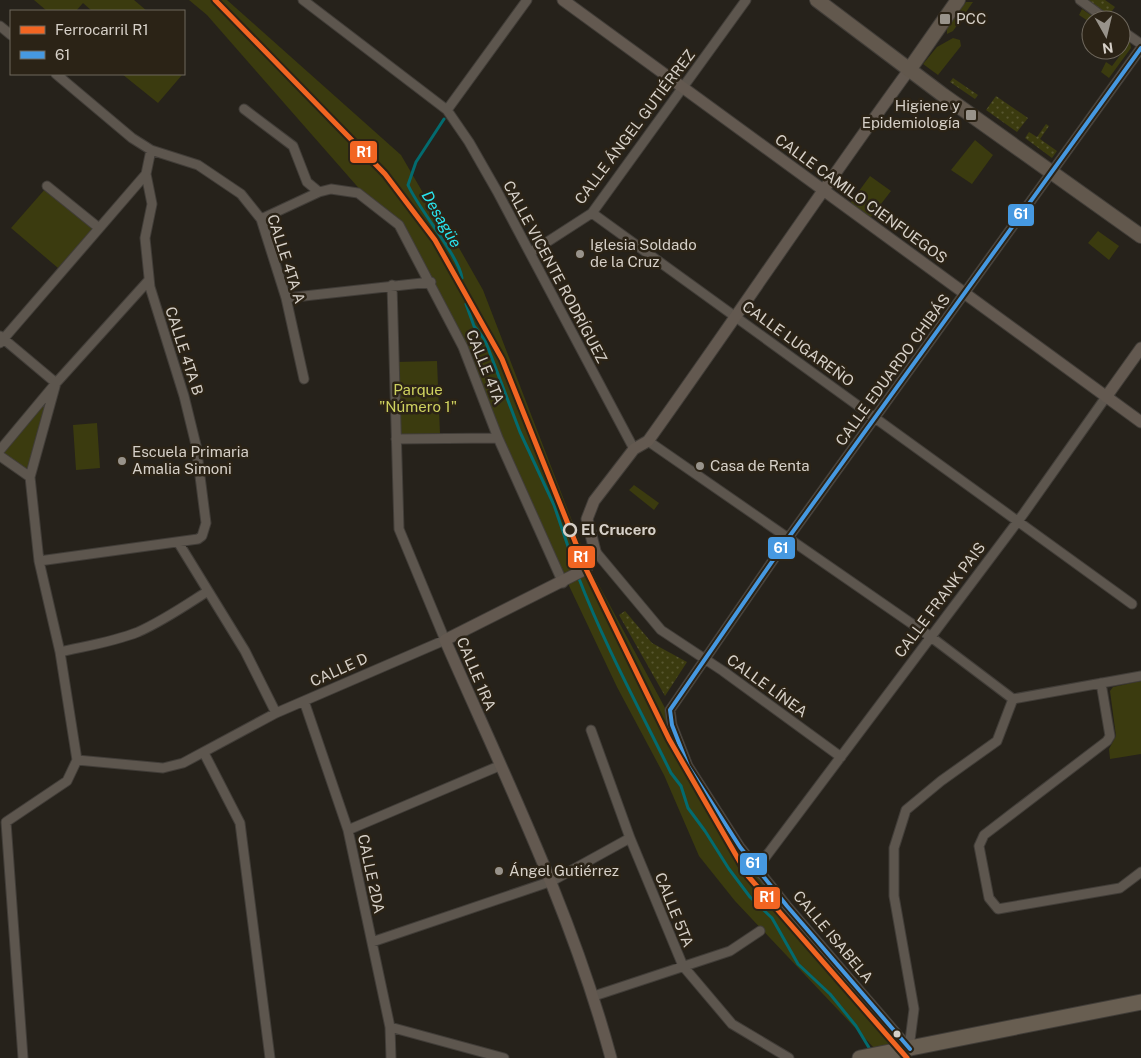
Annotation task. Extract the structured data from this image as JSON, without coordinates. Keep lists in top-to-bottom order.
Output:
{
  "streets": {
    "street": [
      "CALLE ÁNGEL GUTIÉRREZ",
      "CALLE CAMILO CIENFUEGOS",
      "CALLE 4TA A",
      "CALLE VICENTE RODRÍGUEZ",
      "CALLE LUGAREÑO",
      "CALLE 4TA B",
      "CALLE 4TA",
      "CALLE EDUARDO CHIBÁS",
      "CALLE FRANK PAIS",
      "CALLE D",
      "CALLE 1RA",
      "CALLE LÍNEA",
      "CALLE 2DA",
      "CALLE 5TA",
      "CALLE ISABELA"
    ]
  },
  "crossings": [
    ["CALLE ÁNGEL GUTIÉRREZ", "CALLE CAMILO CIENFUEGOS"],
    ["CALLE ÁNGEL GUTIÉRREZ", "CALLE VICENTE RODRÍGUEZ"],
    ["CALLE ÁNGEL GUTIÉRREZ", "CALLE LUGAREÑO"],
    ["CALLE CAMILO CIENFUEGOS", "CALLE EDUARDO CHIBÁS"],
    ["CALLE CAMILO CIENFUEGOS", "CALLE FRANK PAIS"],
    ["CALLE 4TA A", "CALLE 4TA B"],
    ["CALLE 4TA A", "CALLE 4TA"],
    ["CALLE LUGAREÑO", "CALLE EDUARDO CHIBÁS"],
    ["CALLE LUGAREÑO", "CALLE FRANK PAIS"],
    ["CALLE 4TA", "CALLE D"],
    ["CALLE EDUARDO CHIBÁS", "CALLE LÍNEA"],
    ["CALLE EDUARDO CHIBÁS", "CALLE ISABELA"],
    ["CALLE FRANK PAIS", "CALLE LÍNEA"],
    ["CALLE FRANK PAIS", "CALLE ISABELA"],
    ["CALLE D", "CALLE 1RA"],
    ["CALLE D", "CALLE LÍNEA"],
    ["CALLE D", "CALLE 2DA"]
  ],
  "water": ["Desagüe"],
  "parks": ["Parque \"Número 1\""],
  "places": {
    "transit": ["PCC", "Higiene y Epidemiología"],
    "other": [
      "Iglesia Soldado de la Cruz",
      "Escuela Primaria Amalia Simoni",
      "Casa de Renta",
      "El Crucero",
      "Ángel Gutiérrez"
    ]
  },
  "lines": ["rail line R1", "transit line 61"],
  "legend": ["Ferrocarril R1", "61"],
  "north": "bottom"
}
